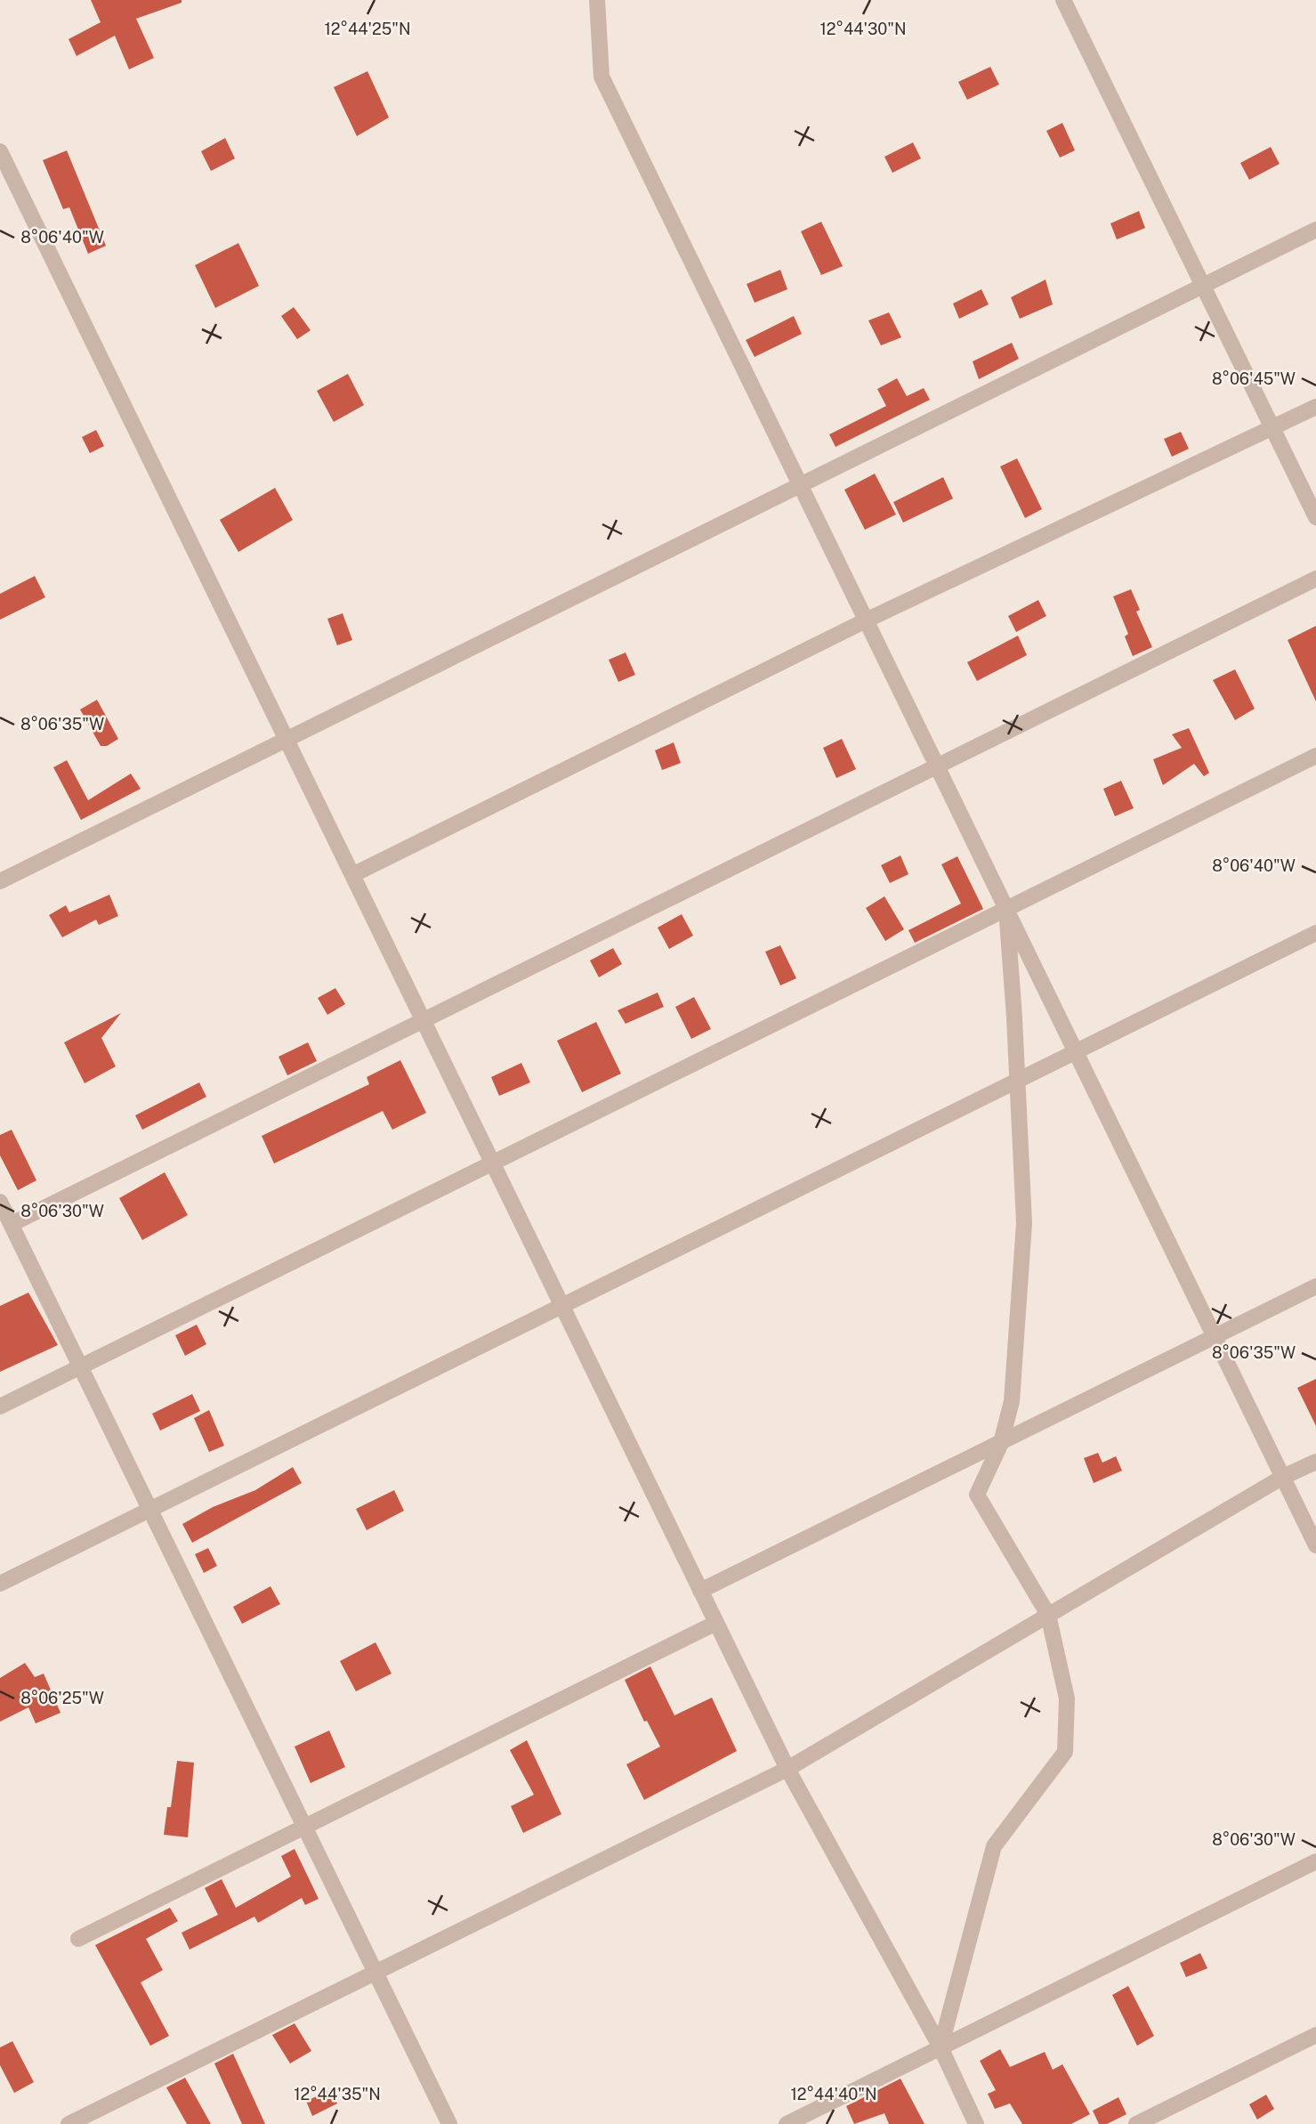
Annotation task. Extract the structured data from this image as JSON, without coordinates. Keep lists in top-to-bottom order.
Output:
{
  "coordinates": [
    "12°44'25\"N",
    "12°44'30\"N",
    "8°06'40\"W",
    "8°06'45\"W",
    "8°06'35\"W",
    "8°06'30\"W",
    "8°06'25\"W",
    "12°44'35\"N",
    "12°44'40\"N"
  ]
}
